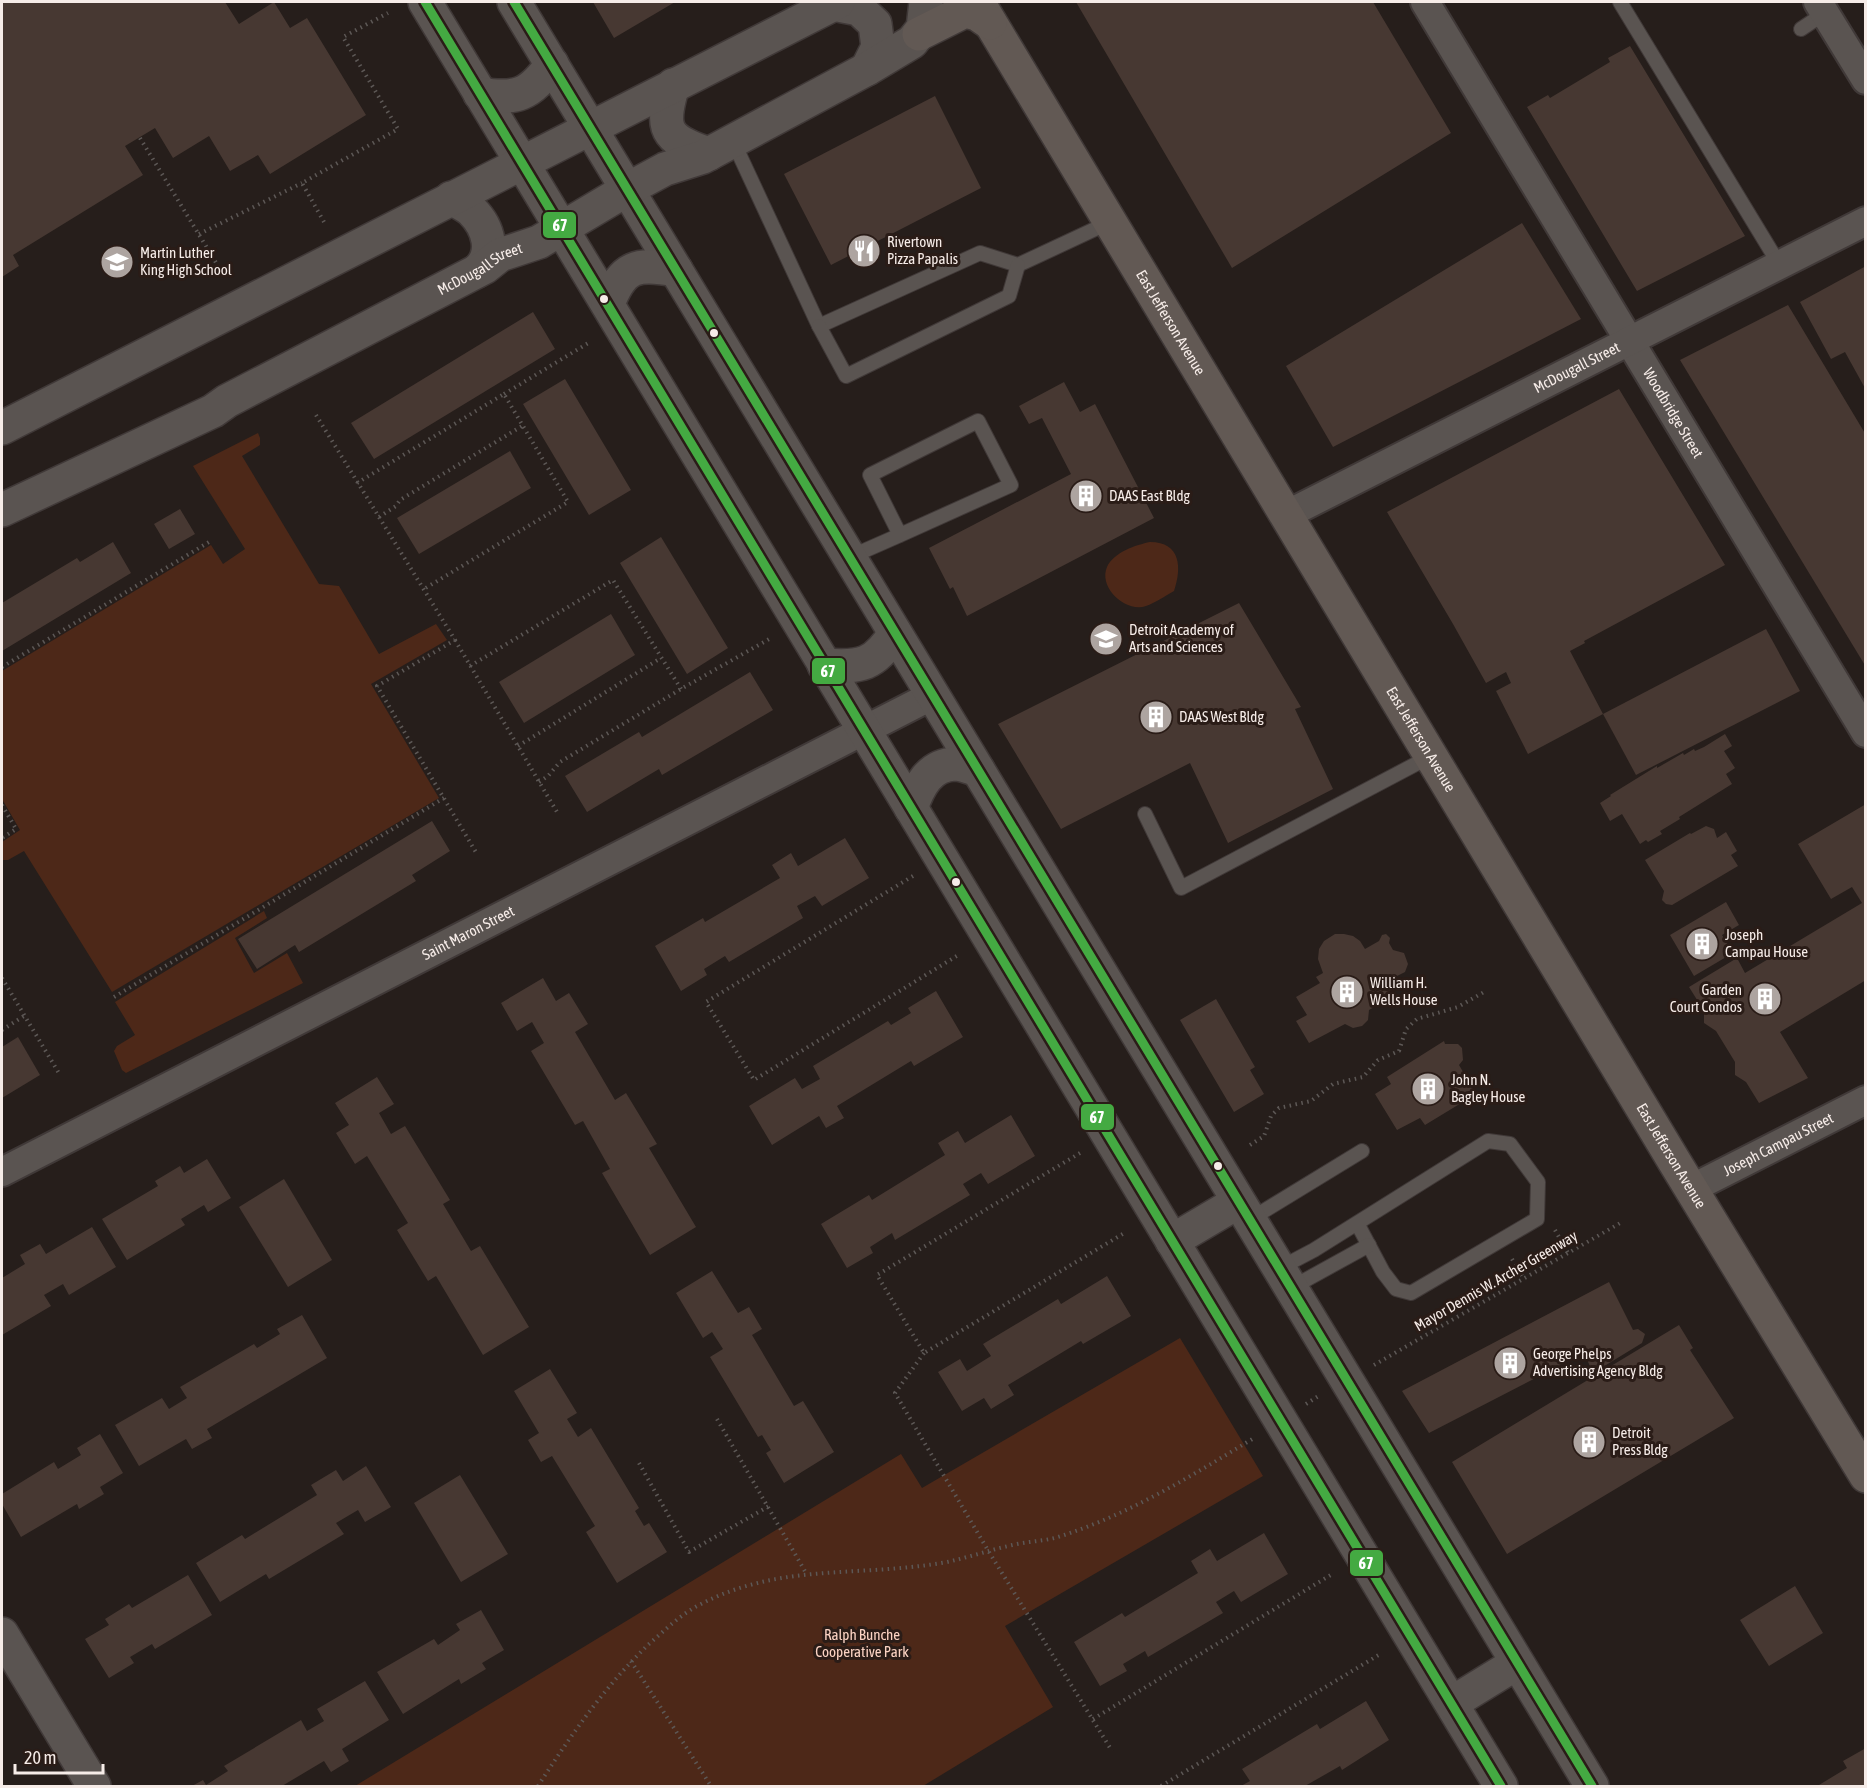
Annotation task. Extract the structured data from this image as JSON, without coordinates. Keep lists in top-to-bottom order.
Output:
{
  "streets": {
    "main road": ["East Jefferson Avenue"],
    "street": [
      "McDougall Street",
      "Woodbridge Street",
      "Saint Maron Street",
      "Joseph Campau Street"
    ],
    "path": ["Mayor Dennis W. Archer Greenway"]
  },
  "crossings": [
    ["McDougall Street", "East Jefferson Avenue"],
    ["McDougall Street", "Woodbridge Street"],
    ["East Jefferson Avenue", "Joseph Campau Street"]
  ],
  "parks": ["Ralph Bunche Cooperative Park"],
  "places": {
    "restaurant": ["Rivertown Pizza Papalis"],
    "school or university": ["Martin Luther King High School", "Detroit Academy of Arts and Sciences"],
    "building": [
      "DAAS East Bldg",
      "DAAS West Bldg",
      "Joseph Campau House",
      "William H. Wells House",
      "Garden Court Condos",
      "John N. Bagley House",
      "George Phelps Advertising Agency Bldg",
      "Detroit Press Bldg"
    ]
  },
  "lines": ["transit line 67"],
  "scale_bar": "20 m"
}
